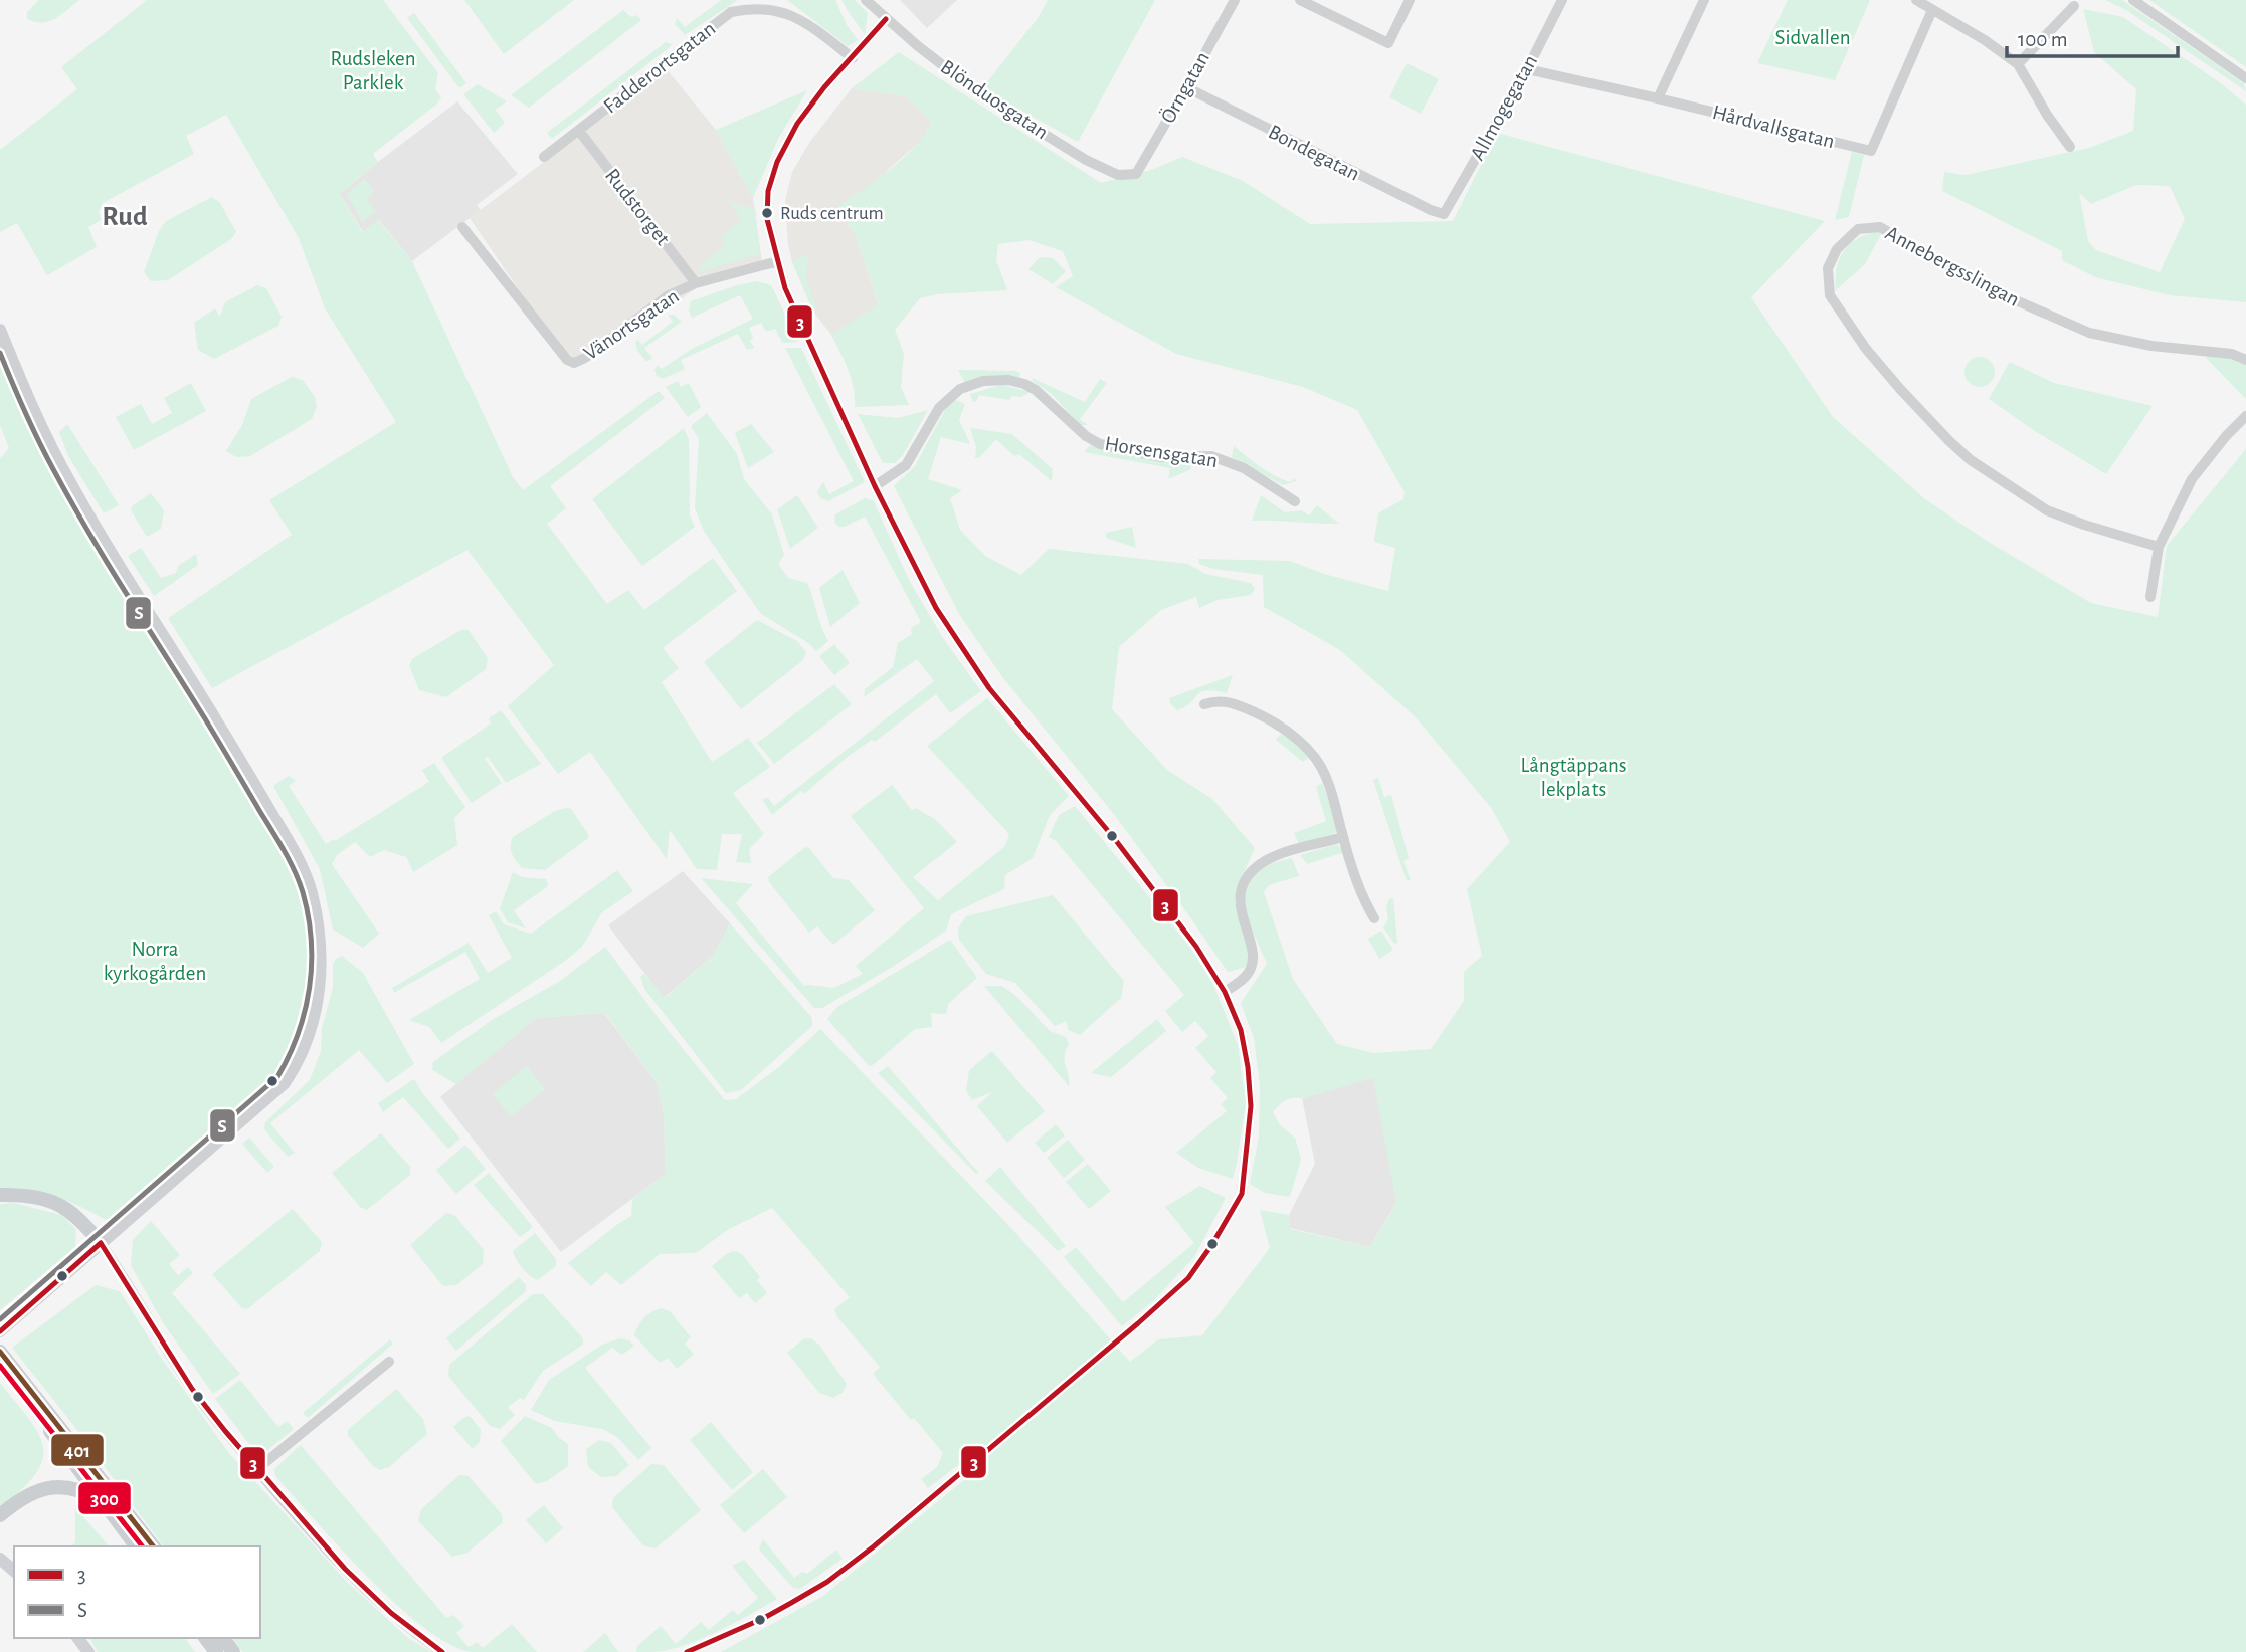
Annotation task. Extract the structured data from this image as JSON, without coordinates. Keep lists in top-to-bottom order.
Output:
{
  "streets": {
    "street": [
      "Fadderortsgatan",
      "Örngatan",
      "Blönduosgatan",
      "Allmogegatan",
      "Hårdvallsgatan",
      "Bondegatan",
      "Rudstorget",
      "Annebergsslingan",
      "Vänortsgatan",
      "Horsensgatan"
    ]
  },
  "crossings": [
    ["Fadderortsgatan", "Rudstorget"],
    ["Örngatan", "Blönduosgatan"],
    ["Örngatan", "Bondegatan"],
    ["Allmogegatan", "Hårdvallsgatan"],
    ["Allmogegatan", "Bondegatan"],
    ["Rudstorget", "Vänortsgatan"]
  ],
  "districts": ["Rud"],
  "parks": [
    "Sidvallen",
    "Rudsleken Parklek",
    "Långtäppans lekplats",
    "Norra kyrkogården"
  ],
  "places": ["Ruds centrum"],
  "lines": [
    "transit line 3",
    "transit line S",
    "transit line 401",
    "transit line 300"
  ],
  "legend": ["3", "S"],
  "scale_bar": "100 m"
}
